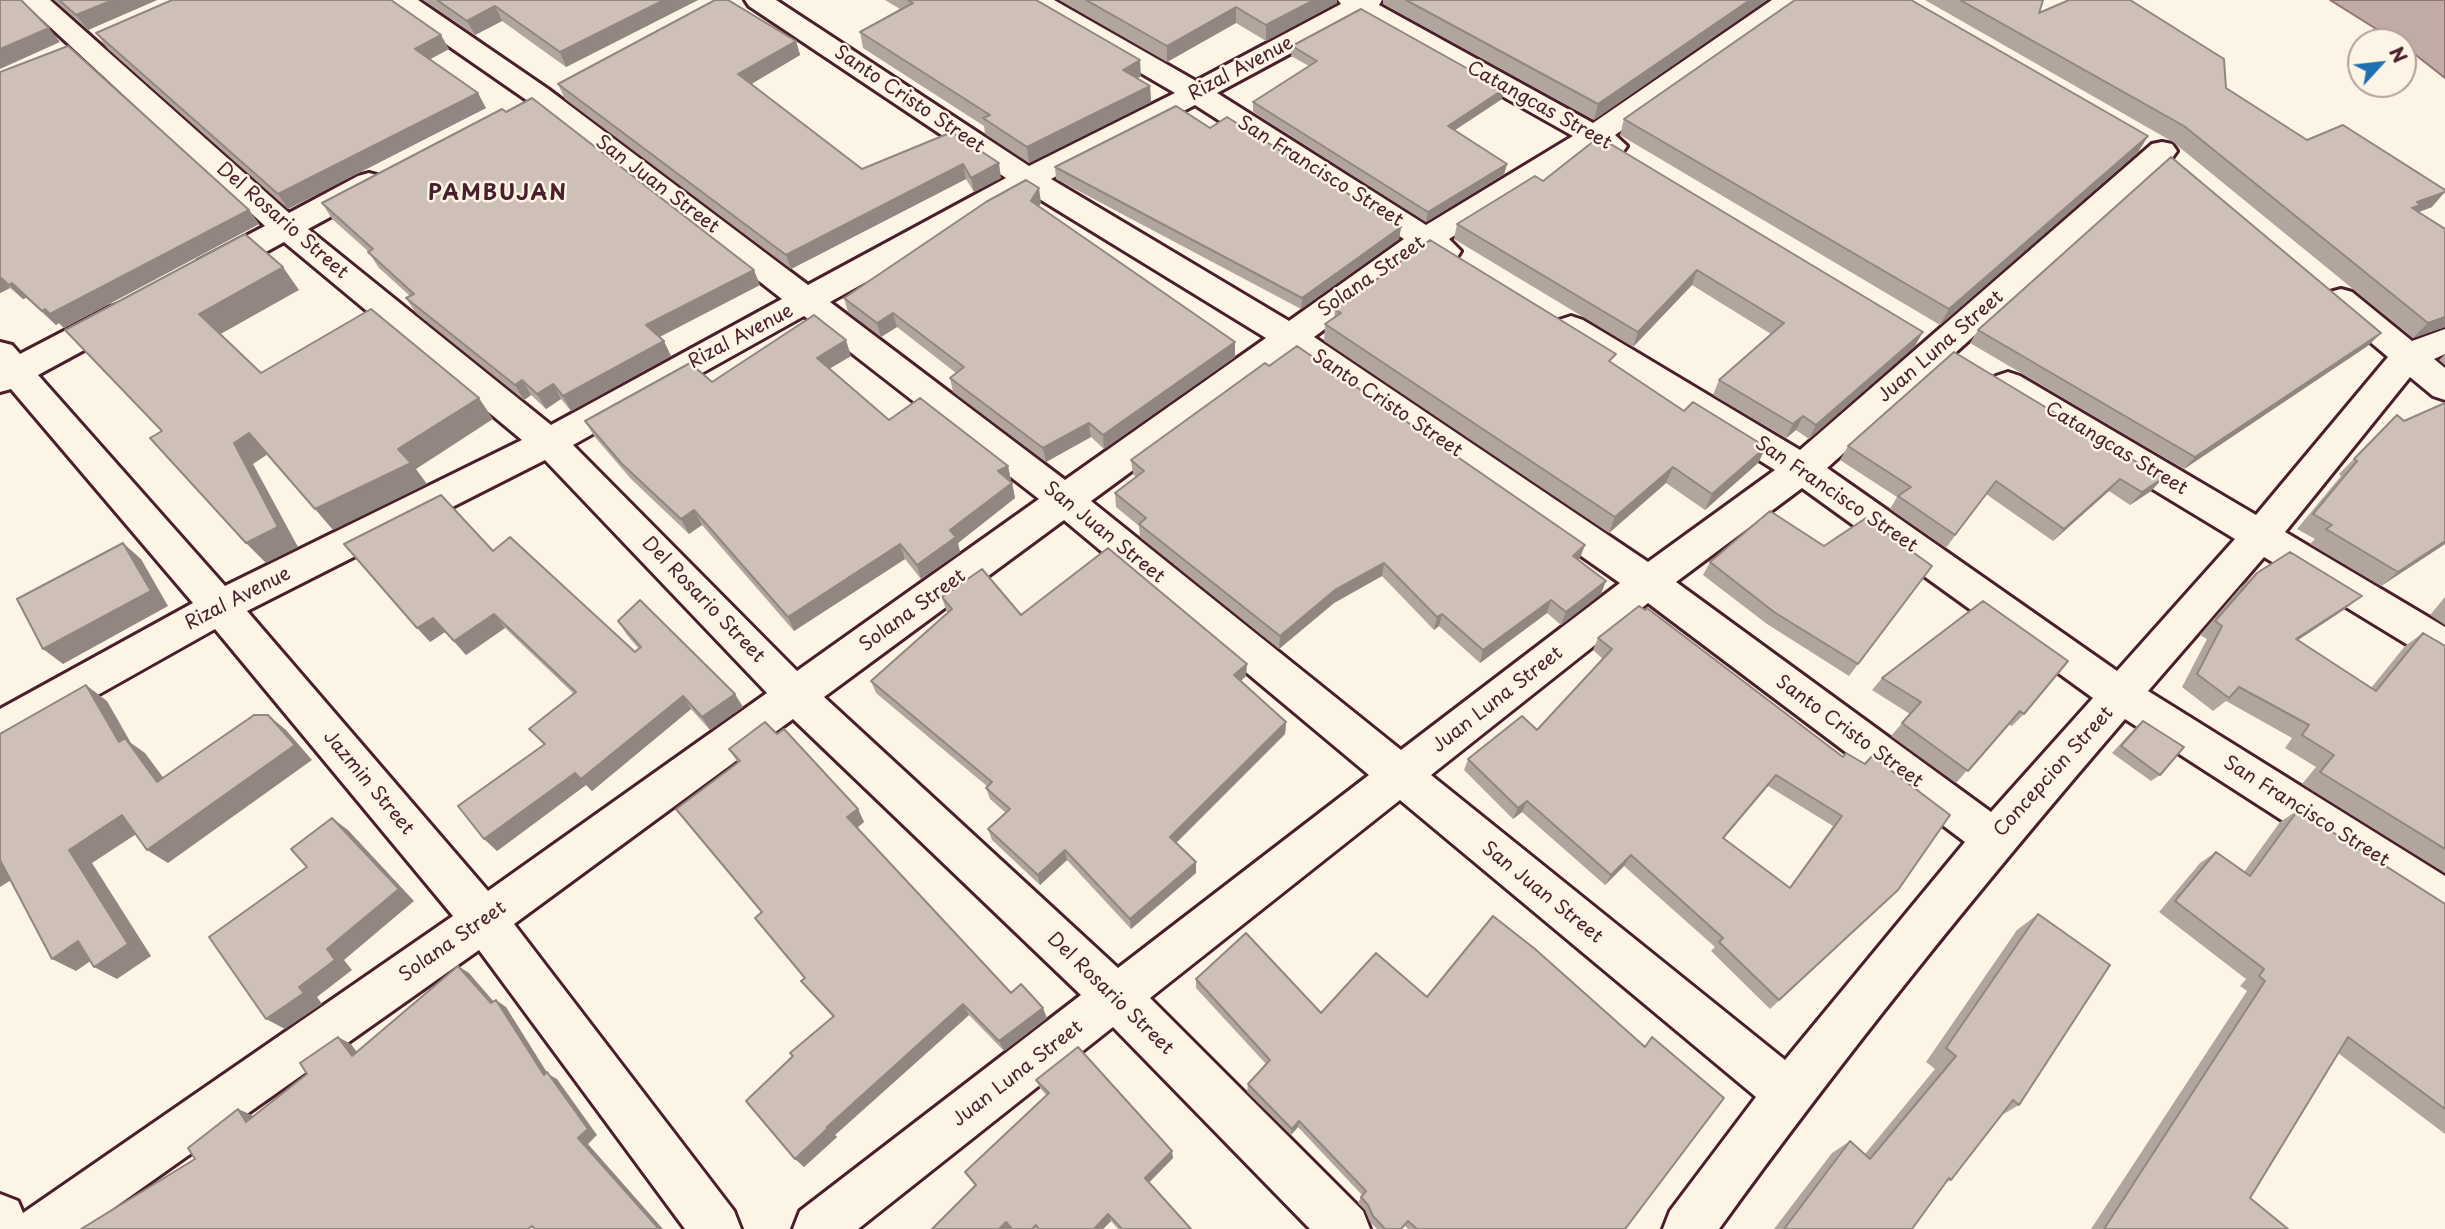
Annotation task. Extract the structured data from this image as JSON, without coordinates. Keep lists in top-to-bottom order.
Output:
{
  "streets": {
    "street": [
      "Rizal Avenue",
      "Santo Cristo Street",
      "Catangcas Street",
      "San Francisco Street",
      "San Juan Street",
      "Del Rosario Street",
      "Solana Street",
      "Juan Luna Street",
      "Concepcion Street",
      "Jazmin Street"
    ]
  },
  "crossings": [
    ["Rizal Avenue", "Santo Cristo Street"],
    ["Rizal Avenue", "Catangcas Street"],
    ["Rizal Avenue", "San Francisco Street"],
    ["Rizal Avenue", "San Juan Street"],
    ["Rizal Avenue", "Del Rosario Street"],
    ["Rizal Avenue", "Jazmin Street"],
    ["Santo Cristo Street", "Solana Street"],
    ["Santo Cristo Street", "Juan Luna Street"],
    ["Santo Cristo Street", "Concepcion Street"],
    ["Catangcas Street", "Solana Street"],
    ["Catangcas Street", "Juan Luna Street"],
    ["Catangcas Street", "Concepcion Street"],
    ["San Francisco Street", "Solana Street"],
    ["San Francisco Street", "Juan Luna Street"],
    ["San Francisco Street", "Concepcion Street"],
    ["San Juan Street", "Solana Street"],
    ["San Juan Street", "Juan Luna Street"],
    ["San Juan Street", "Concepcion Street"],
    ["Del Rosario Street", "Solana Street"],
    ["Del Rosario Street", "Juan Luna Street"],
    ["Solana Street", "Jazmin Street"]
  ],
  "districts": ["PAMBUJAN"],
  "north": "top right"
}
